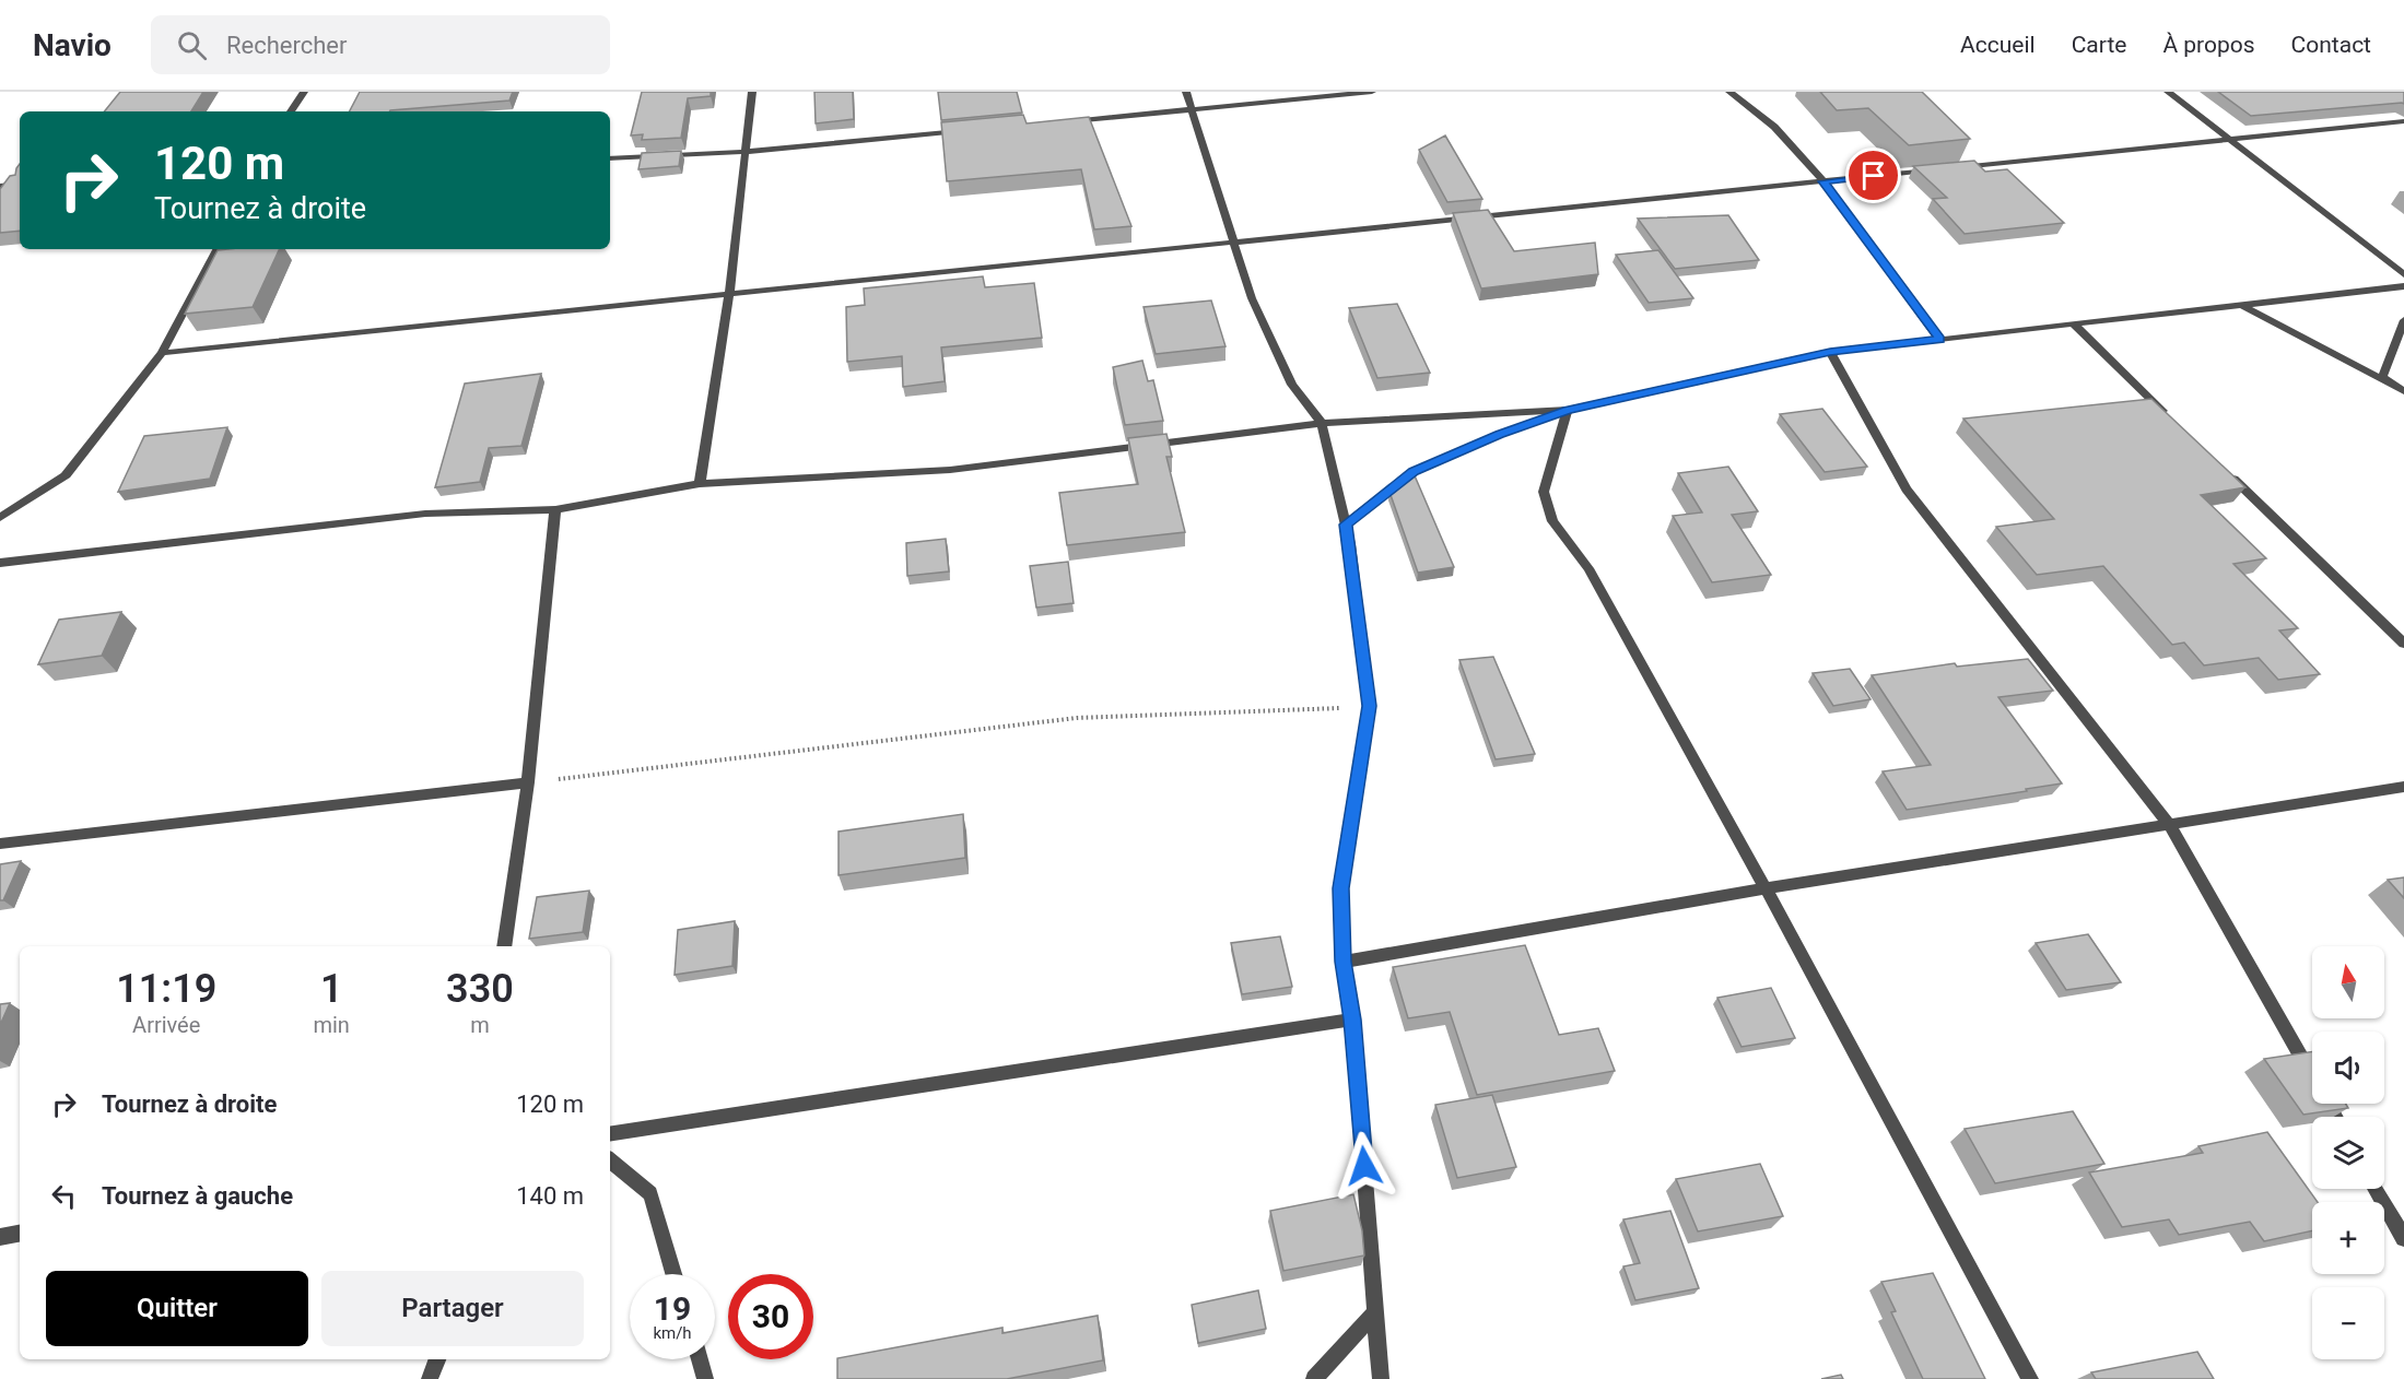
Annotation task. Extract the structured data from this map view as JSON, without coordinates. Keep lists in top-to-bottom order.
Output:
{
  "north": "top",
  "page": {
    "header": "Navio",
    "search": "Rechercher",
    "nav": [
      "Accueil",
      "Carte",
      "À propos",
      "Contact"
    ],
    "turn": ["120 m", "Tournez à droite"],
    "map_buttons": ["+", "−"],
    "eta": [
      "11:19",
      "Arrivée",
      "1",
      "min",
      "330",
      "m"
    ],
    "list": [
      {
        "name": "Tournez à droite",
        "value": "120 m"
      },
      {
        "name": "Tournez à gauche",
        "value": "140 m"
      }
    ],
    "buttons": ["Quitter", "Partager"],
    "speed": "19 km/h",
    "limit": "30"
  }
}
